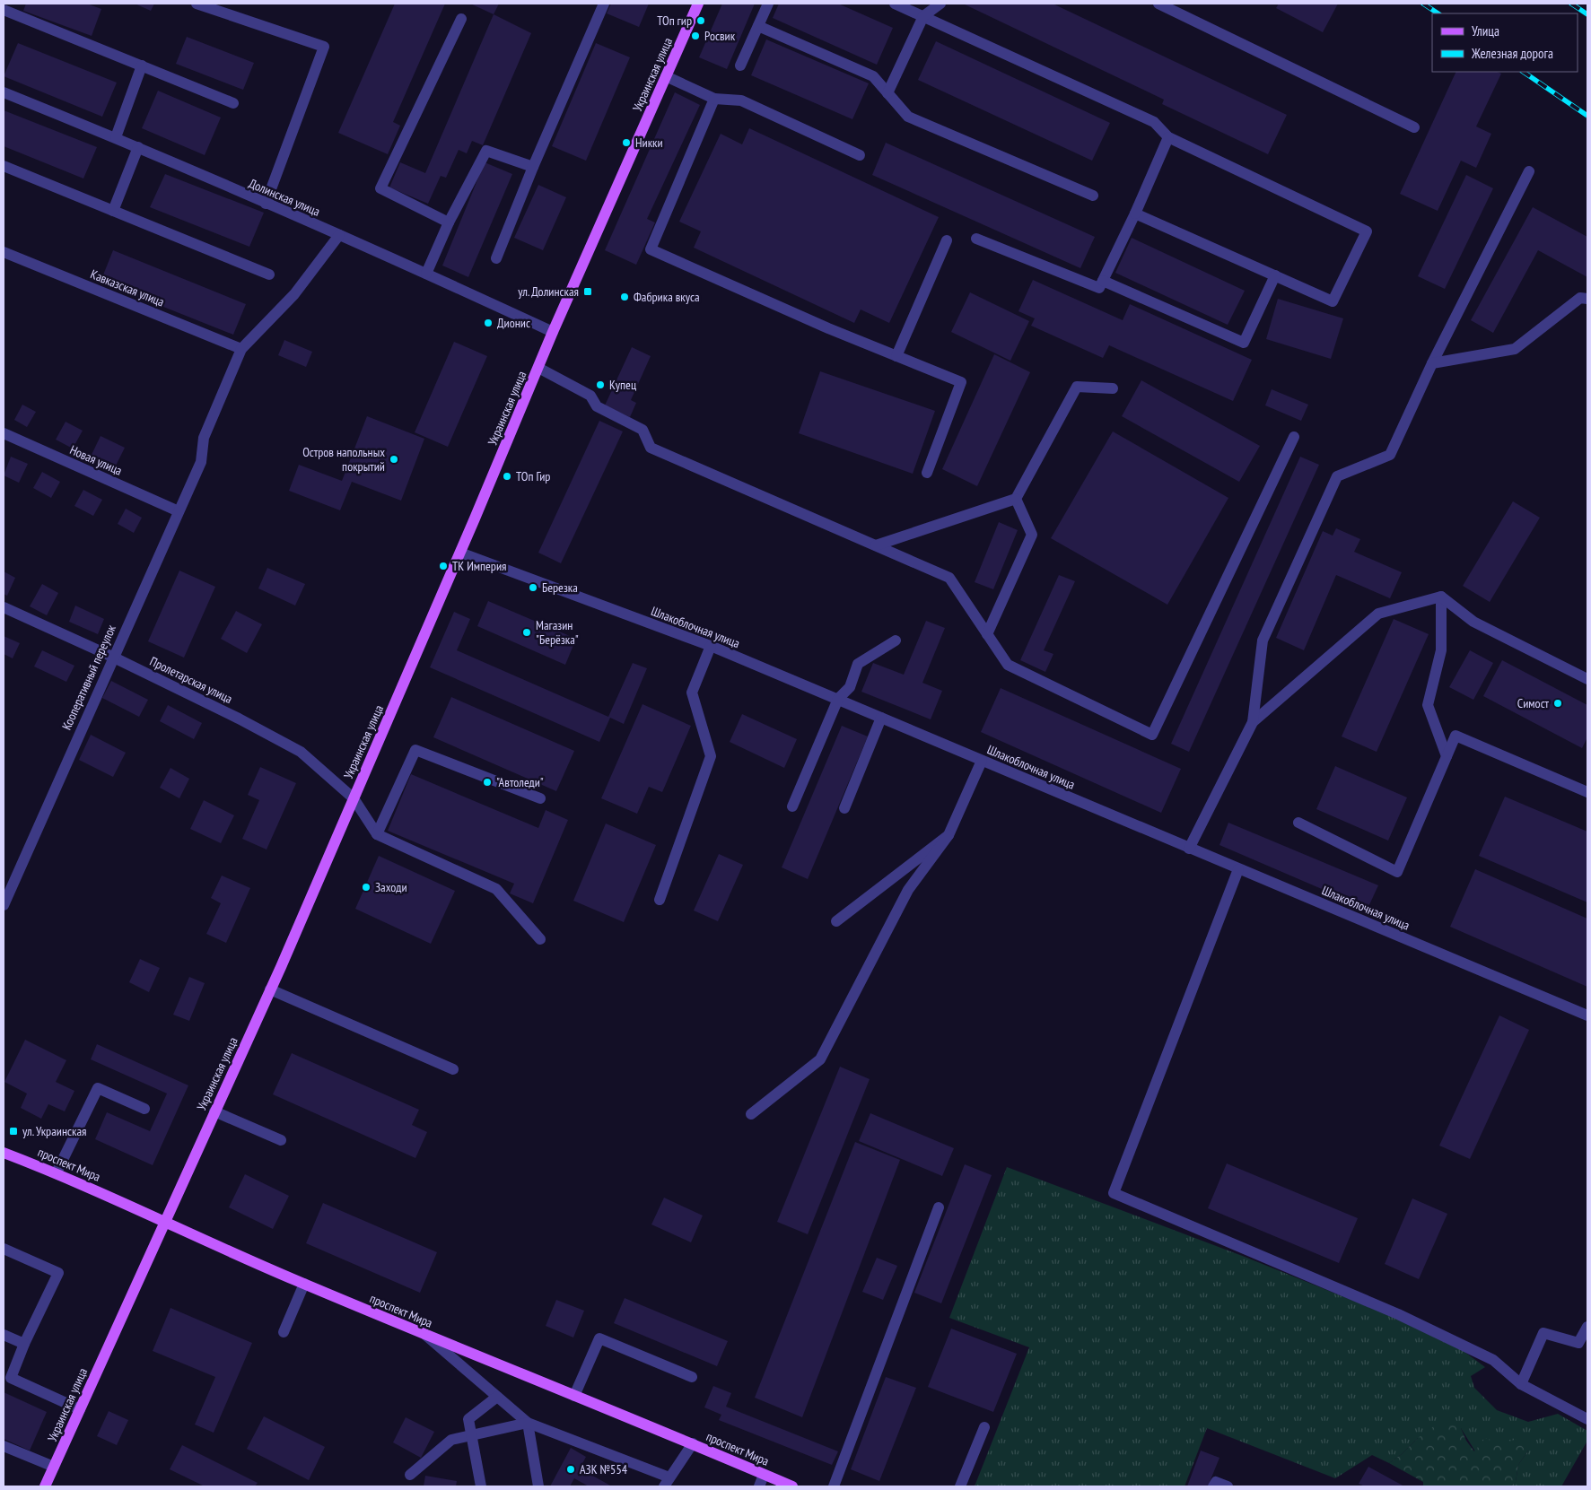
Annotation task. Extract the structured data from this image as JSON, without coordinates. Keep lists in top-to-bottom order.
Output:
{
  "streets": {
    "main road": ["Украинская улица", "проспект Мира"],
    "street": [
      "Долинская улица",
      "Кавказская улица",
      "Новая улица",
      "Шлакоблочная улица",
      "Кооперативный переулок",
      "Пролетарская улица"
    ]
  },
  "crossings": [
    ["Украинская улица", "Долинская улица"],
    ["Украинская улица", "Шлакоблочная улица"],
    ["Украинская улица", "Пролетарская улица"],
    ["Украинская улица", "проспект Мира"],
    ["Кавказская улица", "Кооперативный переулок"],
    ["Новая улица", "Кооперативный переулок"],
    ["Кооперативный переулок", "Пролетарская улица"]
  ],
  "places": {
    "other": [
      "ТОп гир",
      "Росвик",
      "Никки",
      "Фабрика вкуса",
      "Дионис",
      "Купец",
      "Остров напольных покрытий",
      "ТОп Гир",
      "ТК Империя",
      "Березка",
      "Магазин \"Берёзка\"",
      "Симост",
      "\"Автоледи\"",
      "Заходи",
      "АЗК №554"
    ],
    "transit": ["ул. Долинская", "ул. Украинская"]
  },
  "legend": ["Улица", "Железная дорога"]
}
